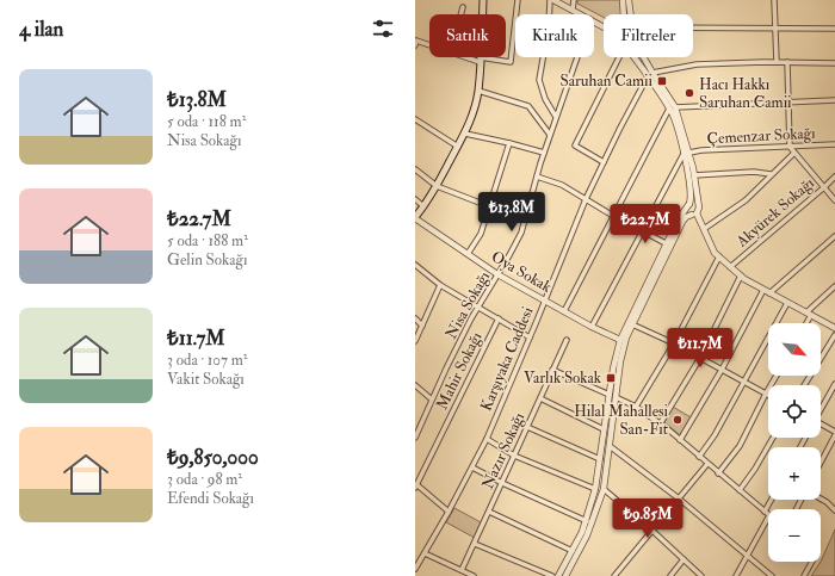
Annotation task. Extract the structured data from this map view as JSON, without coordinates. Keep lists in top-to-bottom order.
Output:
{
  "streets": {
    "street": [
      "Çemenzar Sokağı",
      "Akyürek Sokağı",
      "Oya Sokak",
      "Nisa Sokağı",
      "Karşıyaka Caddesi",
      "Mahir Sokağı",
      "Nazır Sokağı"
    ]
  },
  "crossings": [
    ["Oya Sokak", "Nisa Sokağı"],
    ["Oya Sokak", "Karşıyaka Caddesi"]
  ],
  "places": {
    "transit": ["Saruhan Camii", "Varlık Sokak"],
    "other": ["Hacı Hakkı Saruhan Camii", "Hilal Mahallesi San-Fit"]
  },
  "north": "bottom right",
  "page": {
    "heading": "4 ilan",
    "chip": ["Satılık", "Kiralık", "Filtreler"],
    "list": [
      {
        "name": "₺13.8M",
        "note": "5 oda · 118 m² · Nisa Sokağı"
      },
      {
        "name": "₺22.7M",
        "note": "5 oda · 188 m² · Gelin Sokağı"
      },
      {
        "name": "₺11.7M",
        "note": "3 oda · 107 m² · Vakit Sokağı"
      },
      {
        "name": "₺9,850,000",
        "note": "3 oda · 98 m² · Efendi Sokağı"
      }
    ],
    "price": [
      "₺13.8M",
      "₺22.7M",
      "₺11.7M",
      "₺9.85M"
    ],
    "map_buttons": ["+", "−"]
  }
}
